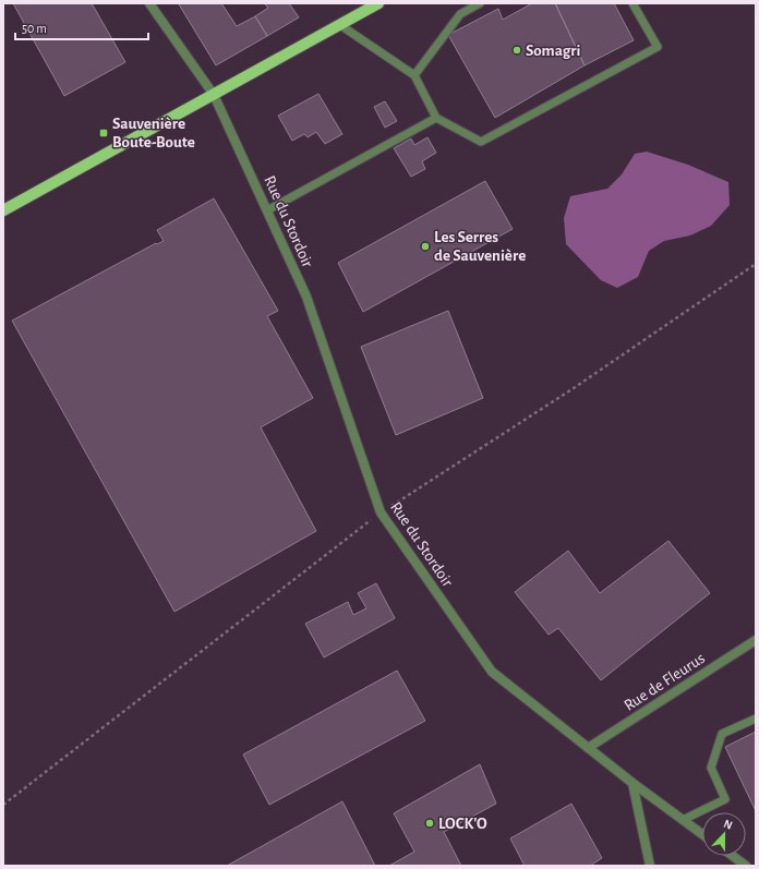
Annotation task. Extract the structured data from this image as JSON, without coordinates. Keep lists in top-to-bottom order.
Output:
{
  "streets": {
    "street": ["Rue du Stordoir", "Rue de Fleurus"]
  },
  "crossings": [
    ["Rue du Stordoir", "Rue de Fleurus"]
  ],
  "places": {
    "other": ["Somagri", "Les Serres de Sauvenière", "LOCK'O"],
    "transit": ["Sauvenière Boute-Boute"]
  },
  "scale_bar": "50 m",
  "north": "top"
}
